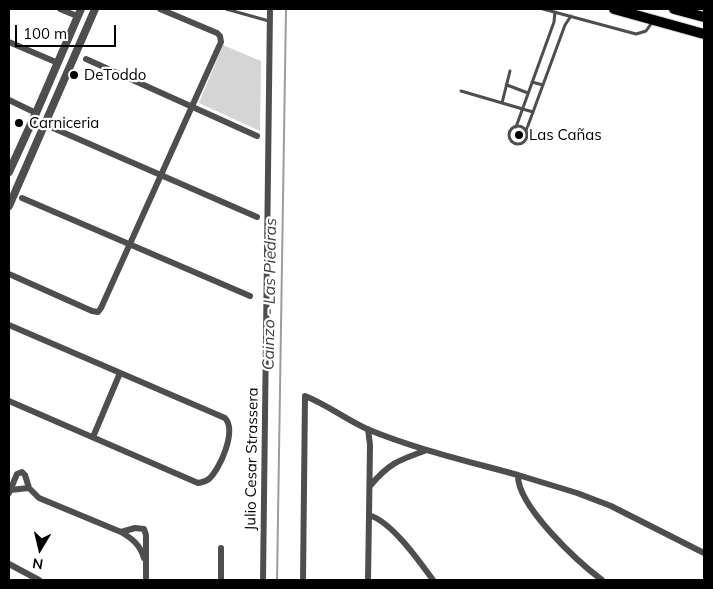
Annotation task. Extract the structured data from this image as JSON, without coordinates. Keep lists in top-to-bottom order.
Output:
{
  "streets": {
    "street": ["Julio Cesar Strassera"]
  },
  "water": ["Cainzo - Las Piedras"],
  "places": ["DeToddo", "Carniceria", "Las Cañas"],
  "scale_bar": "100 m",
  "north": "bottom"
}
